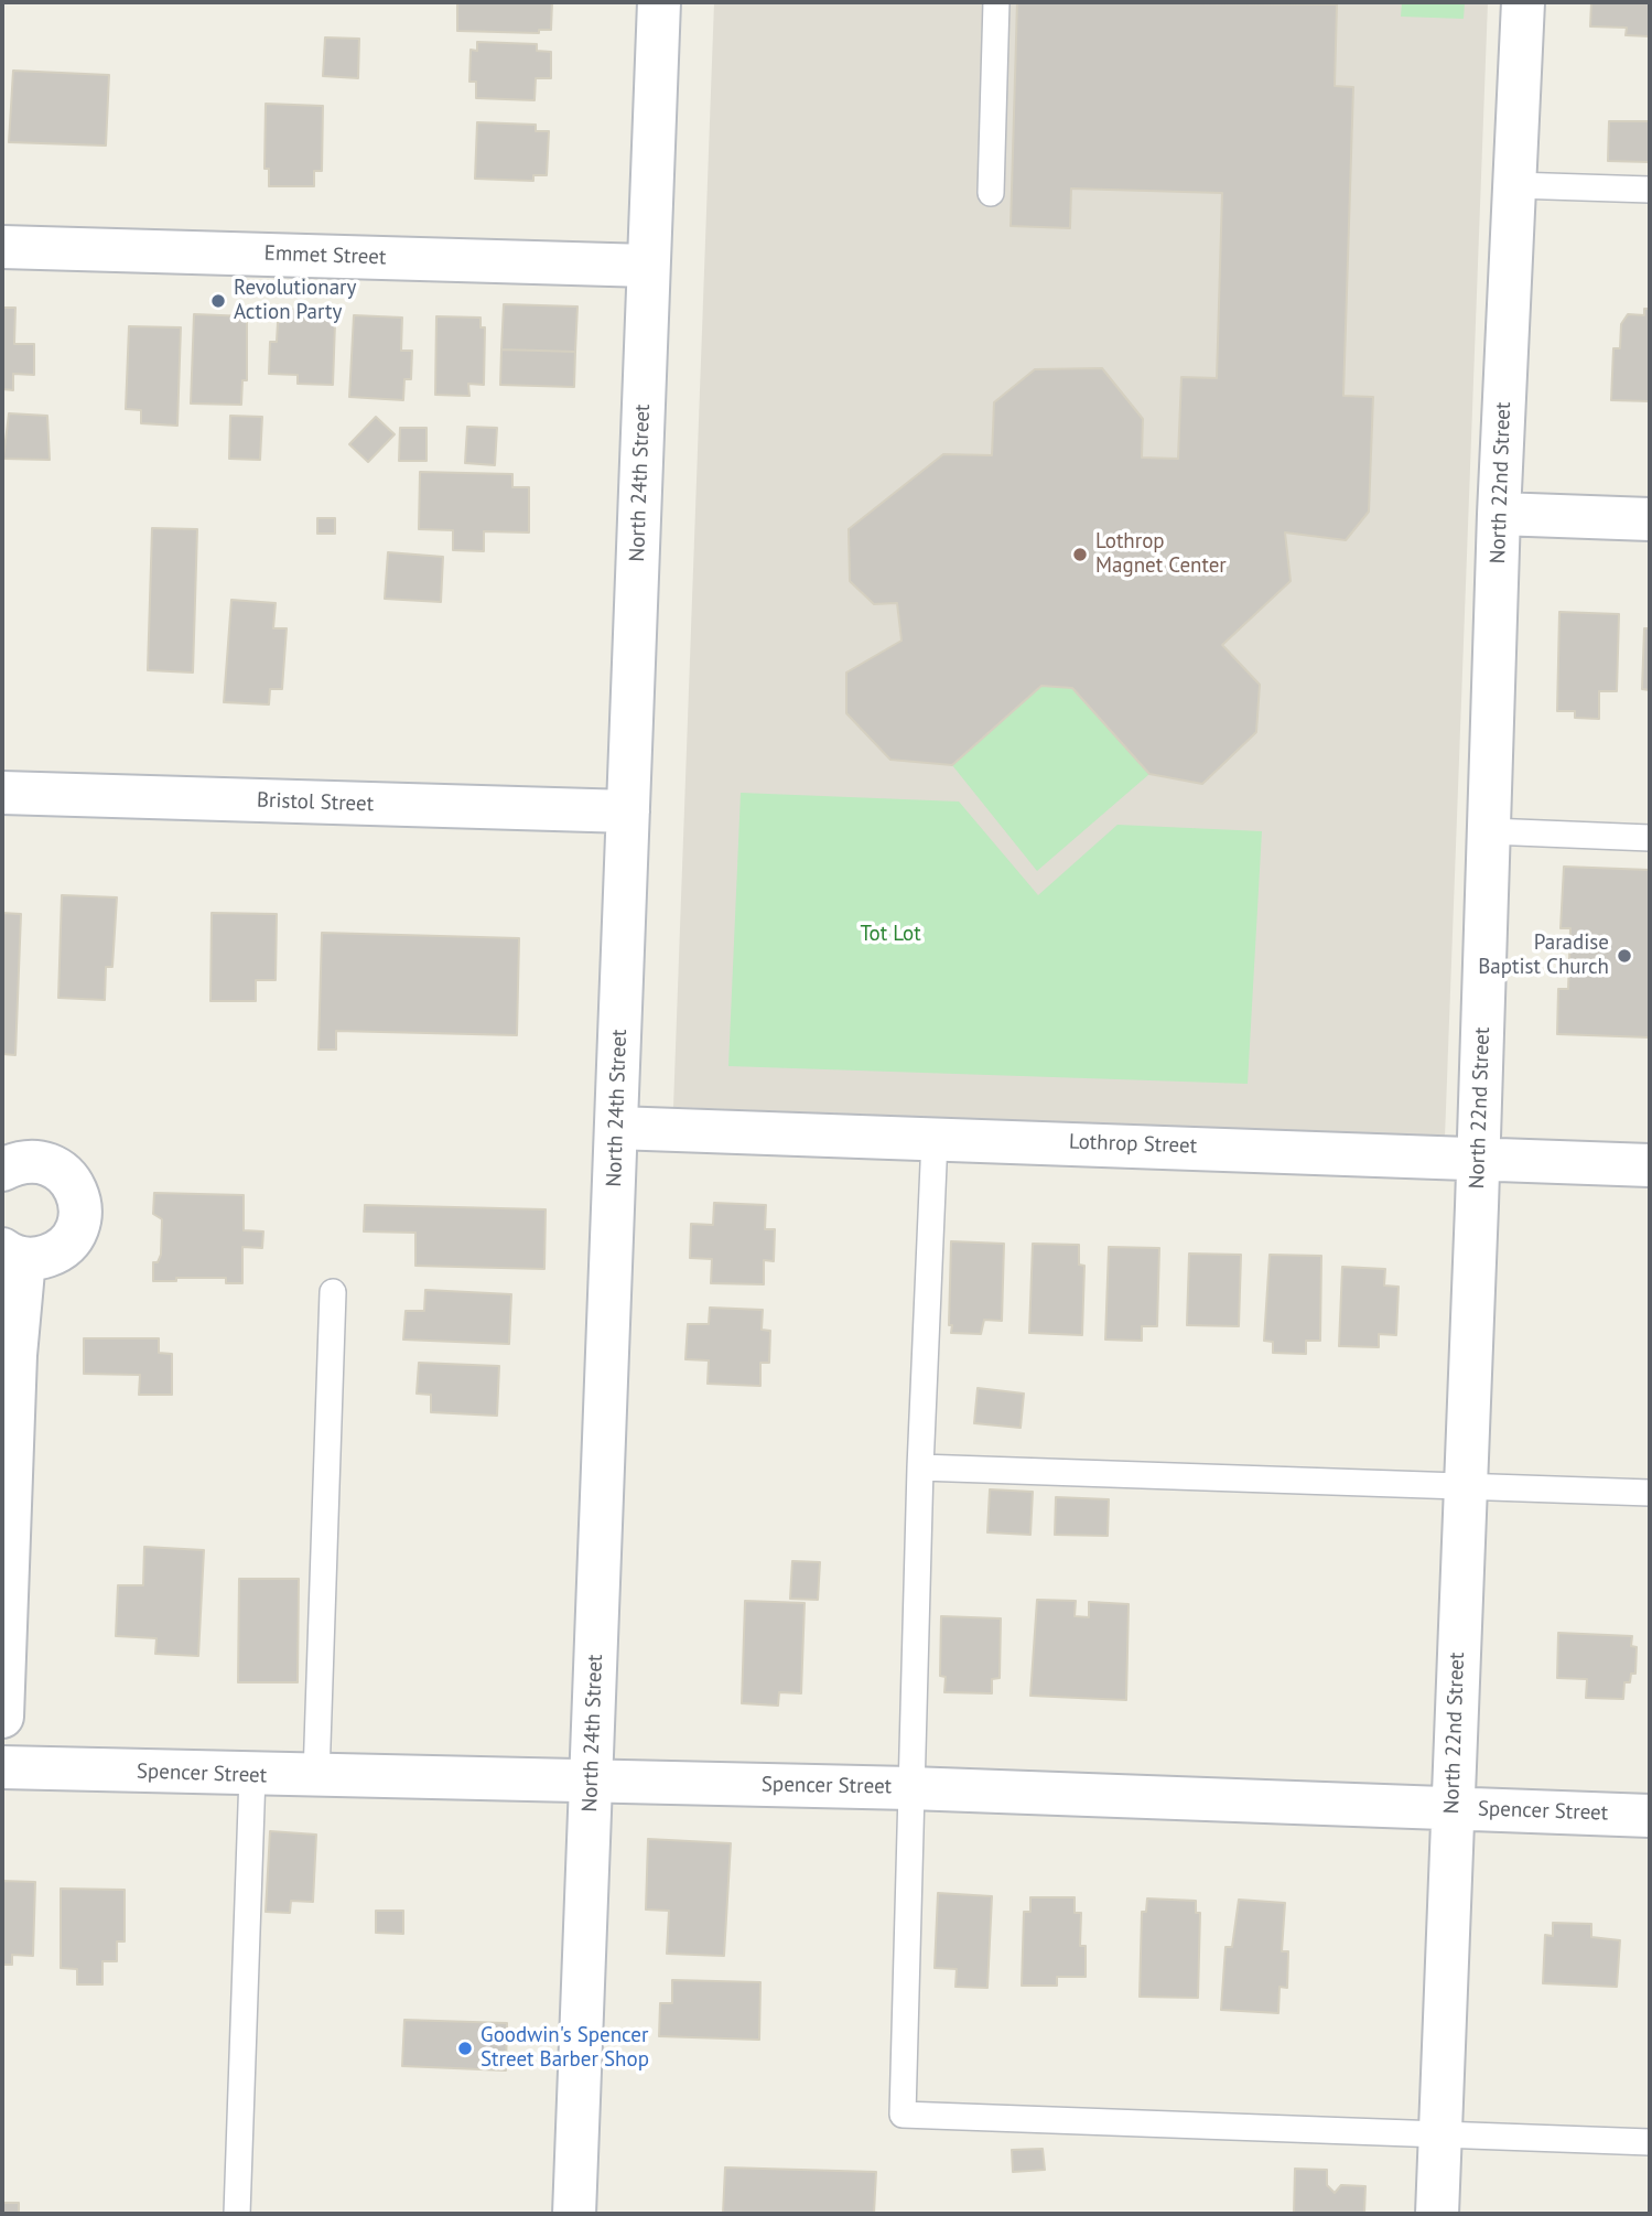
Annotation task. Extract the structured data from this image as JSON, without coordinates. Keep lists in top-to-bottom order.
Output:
{
  "streets": {
    "street": [
      "Emmet Street",
      "North 24th Street",
      "North 22nd Street",
      "Bristol Street",
      "Lothrop Street",
      "Spencer Street"
    ]
  },
  "crossings": [
    ["Emmet Street", "North 24th Street"],
    ["North 24th Street", "Bristol Street"],
    ["North 24th Street", "Lothrop Street"],
    ["North 24th Street", "Spencer Street"],
    ["North 22nd Street", "Lothrop Street"],
    ["North 22nd Street", "Spencer Street"]
  ],
  "parks": ["Tot Lot"],
  "places": [
    "Revolutionary Action Party",
    "Lothrop Magnet Center",
    "Paradise Baptist Church",
    "Goodwin's Spencer Street Barber Shop"
  ]
}
